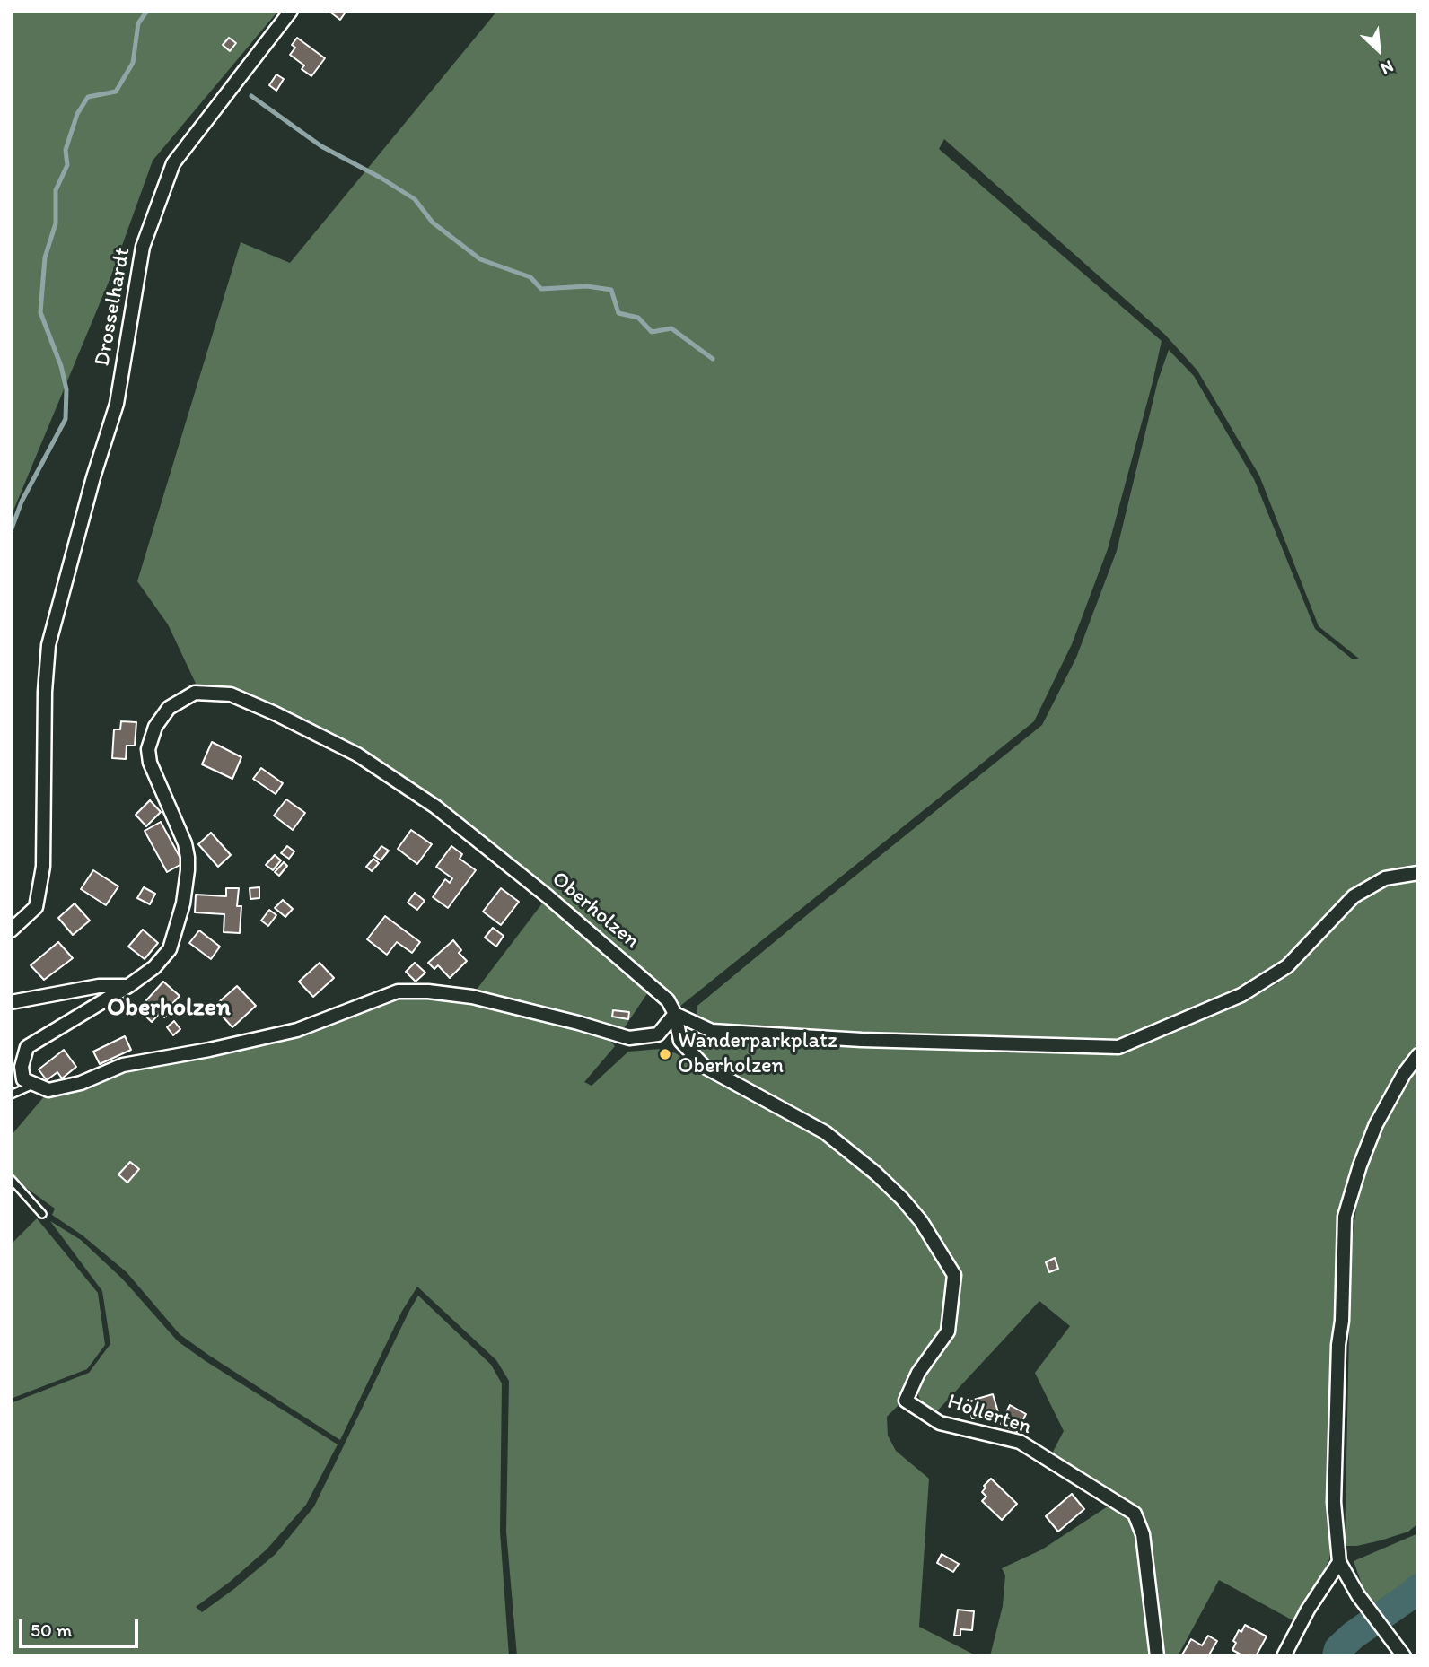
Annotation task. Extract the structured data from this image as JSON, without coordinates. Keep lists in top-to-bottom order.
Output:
{
  "streets": {
    "street": ["Drosselhardt", "Oberholzen", "Höllerten"]
  },
  "crossings": [
    ["Oberholzen", "Höllerten"]
  ],
  "districts": ["Oberholzen"],
  "places": ["Wanderparkplatz Oberholzen"],
  "scale_bar": "50 m",
  "north": "bottom right"
}
